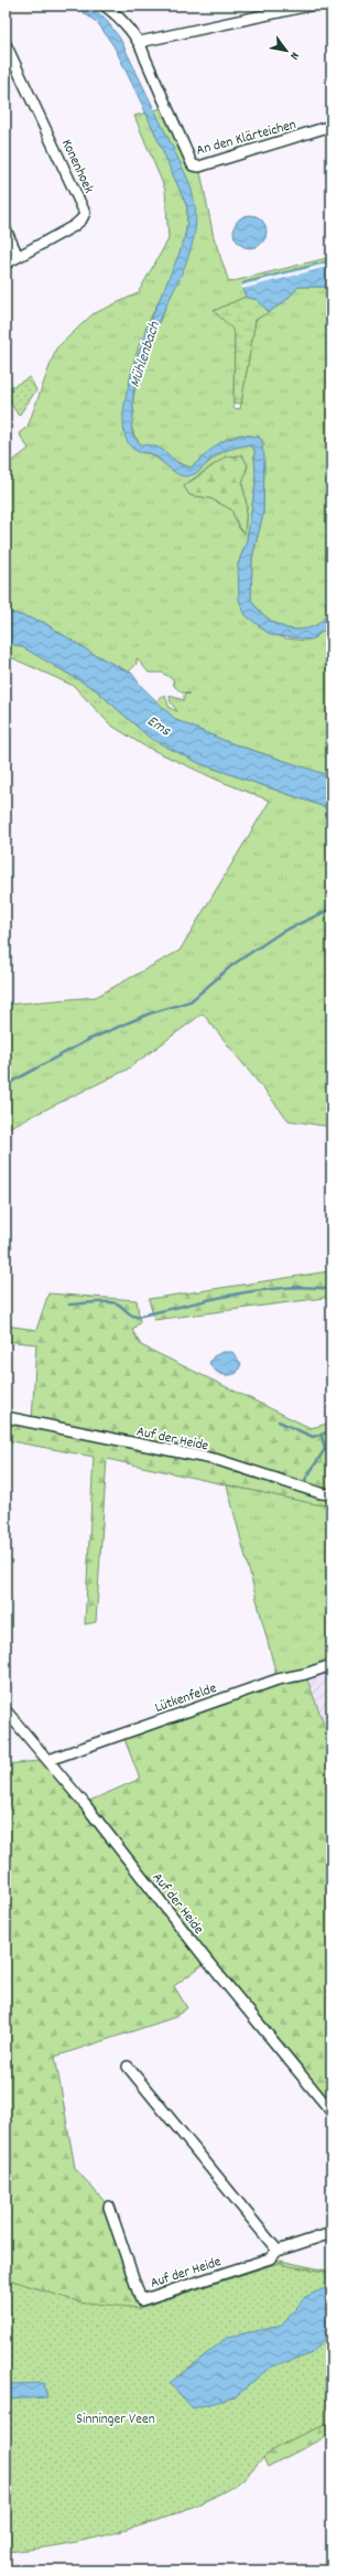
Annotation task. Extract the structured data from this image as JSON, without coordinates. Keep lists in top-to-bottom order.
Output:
{
  "streets": {
    "street": [
      "An den Klärteichen",
      "Konenhoek",
      "Auf der Heide",
      "Lütkenfelde"
    ]
  },
  "crossings": [
    ["Auf der Heide", "Lütkenfelde"]
  ],
  "water": ["Mühlenbach", "Ems"],
  "parks": ["Sinninger Veen"],
  "north": "bottom right"
}
